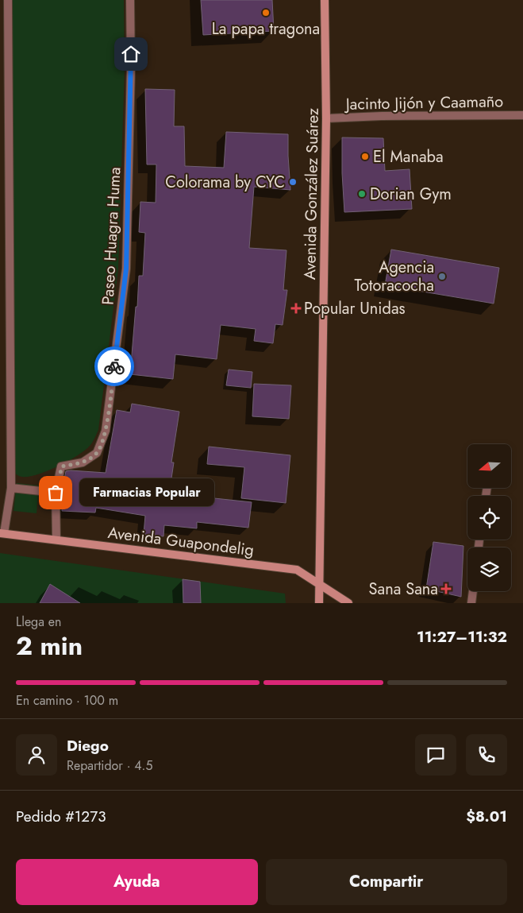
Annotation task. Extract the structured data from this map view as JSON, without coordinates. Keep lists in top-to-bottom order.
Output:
{
  "streets": {
    "main road": ["Avenida González Suárez", "Avenida Guapondelig"],
    "street": ["Jacinto Jijón y Caamaño", "Paseo Huagra Huma"]
  },
  "crossings": [
    ["Jacinto Jijón y Caamaño", "Avenida González Suárez"],
    ["Avenida González Suárez", "Avenida Guapondelig"],
    ["Paseo Huagra Huma", "Avenida Guapondelig"]
  ],
  "places": {
    "other": [
      "La papa tragona",
      "El Manaba",
      "Colorama by CYC",
      "Dorian Gym",
      "Agencia Totoracocha",
      "Farmacias Popular"
    ],
    "health": ["Popular Unidas", "Sana Sana"]
  },
  "north": "left",
  "page": {
    "bubble": "Farmacias Popular",
    "heading": ["2 min", "Llega en", "11:27–11:32"],
    "panel": [
      "Diego",
      "Repartidor · 4.5",
      "Pedido #1273",
      "$8.01"
    ],
    "bar": "En camino · 100 m",
    "buttons": ["Ayuda", "Compartir"]
  }
}
